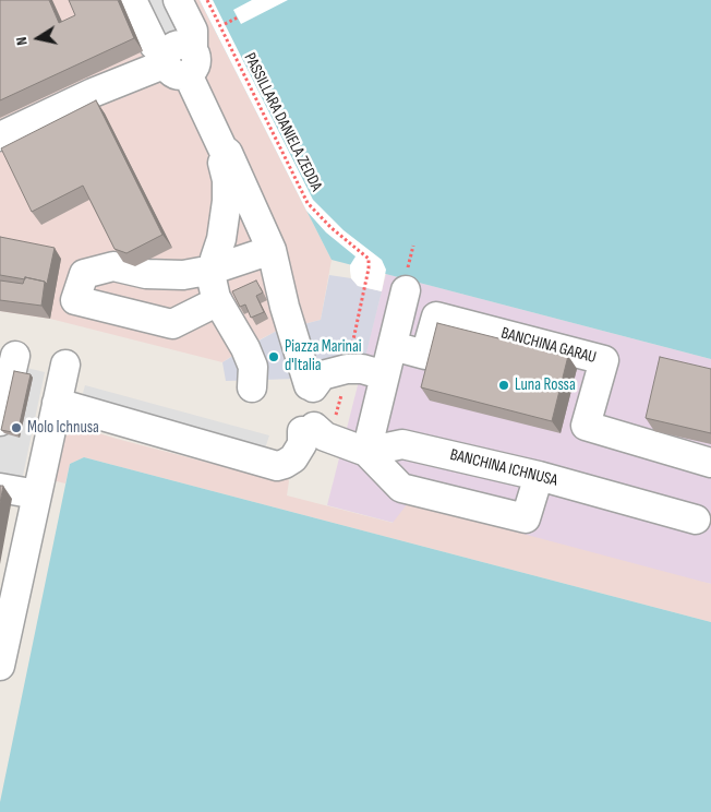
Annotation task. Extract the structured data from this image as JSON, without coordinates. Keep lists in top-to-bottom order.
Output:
{
  "streets": {
    "lane": ["BANCHINA GARAU", "BANCHINA ICHNUSA"],
    "path": ["PASSILLARA DANIELA ZEDDA"]
  },
  "places": ["Piazza Marinai d'Italia", "Luna Rossa", "Molo Ichnusa"],
  "north": "left"
}
